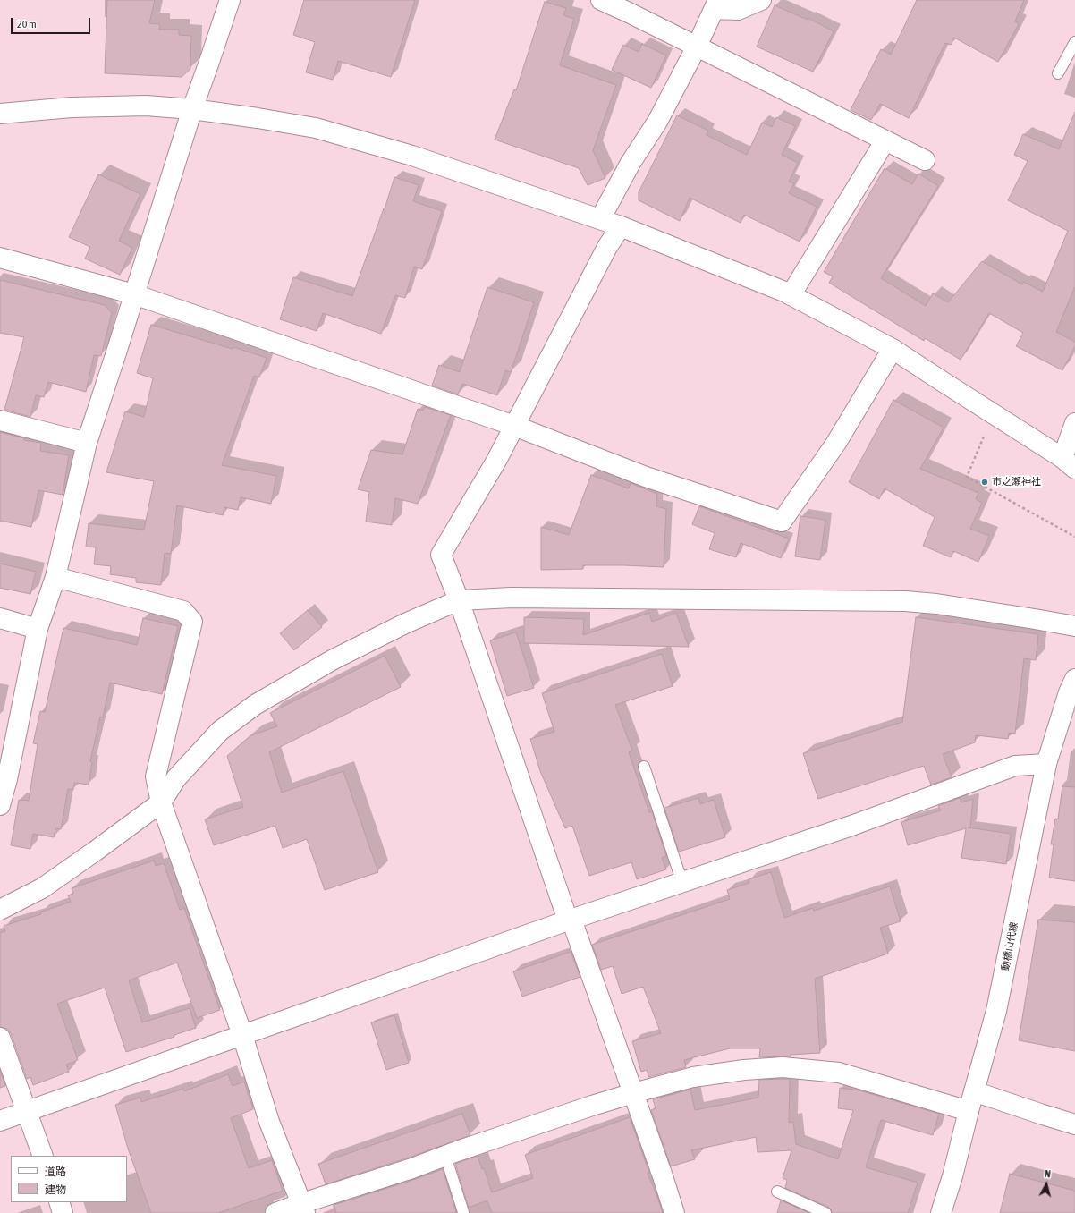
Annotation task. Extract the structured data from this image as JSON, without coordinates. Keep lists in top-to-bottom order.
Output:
{
  "streets": {
    "street": ["動橋山代線"]
  },
  "places": ["市之瀬神社"],
  "legend": ["道路", "建物"],
  "scale_bar": "20 m",
  "north": "top"
}
